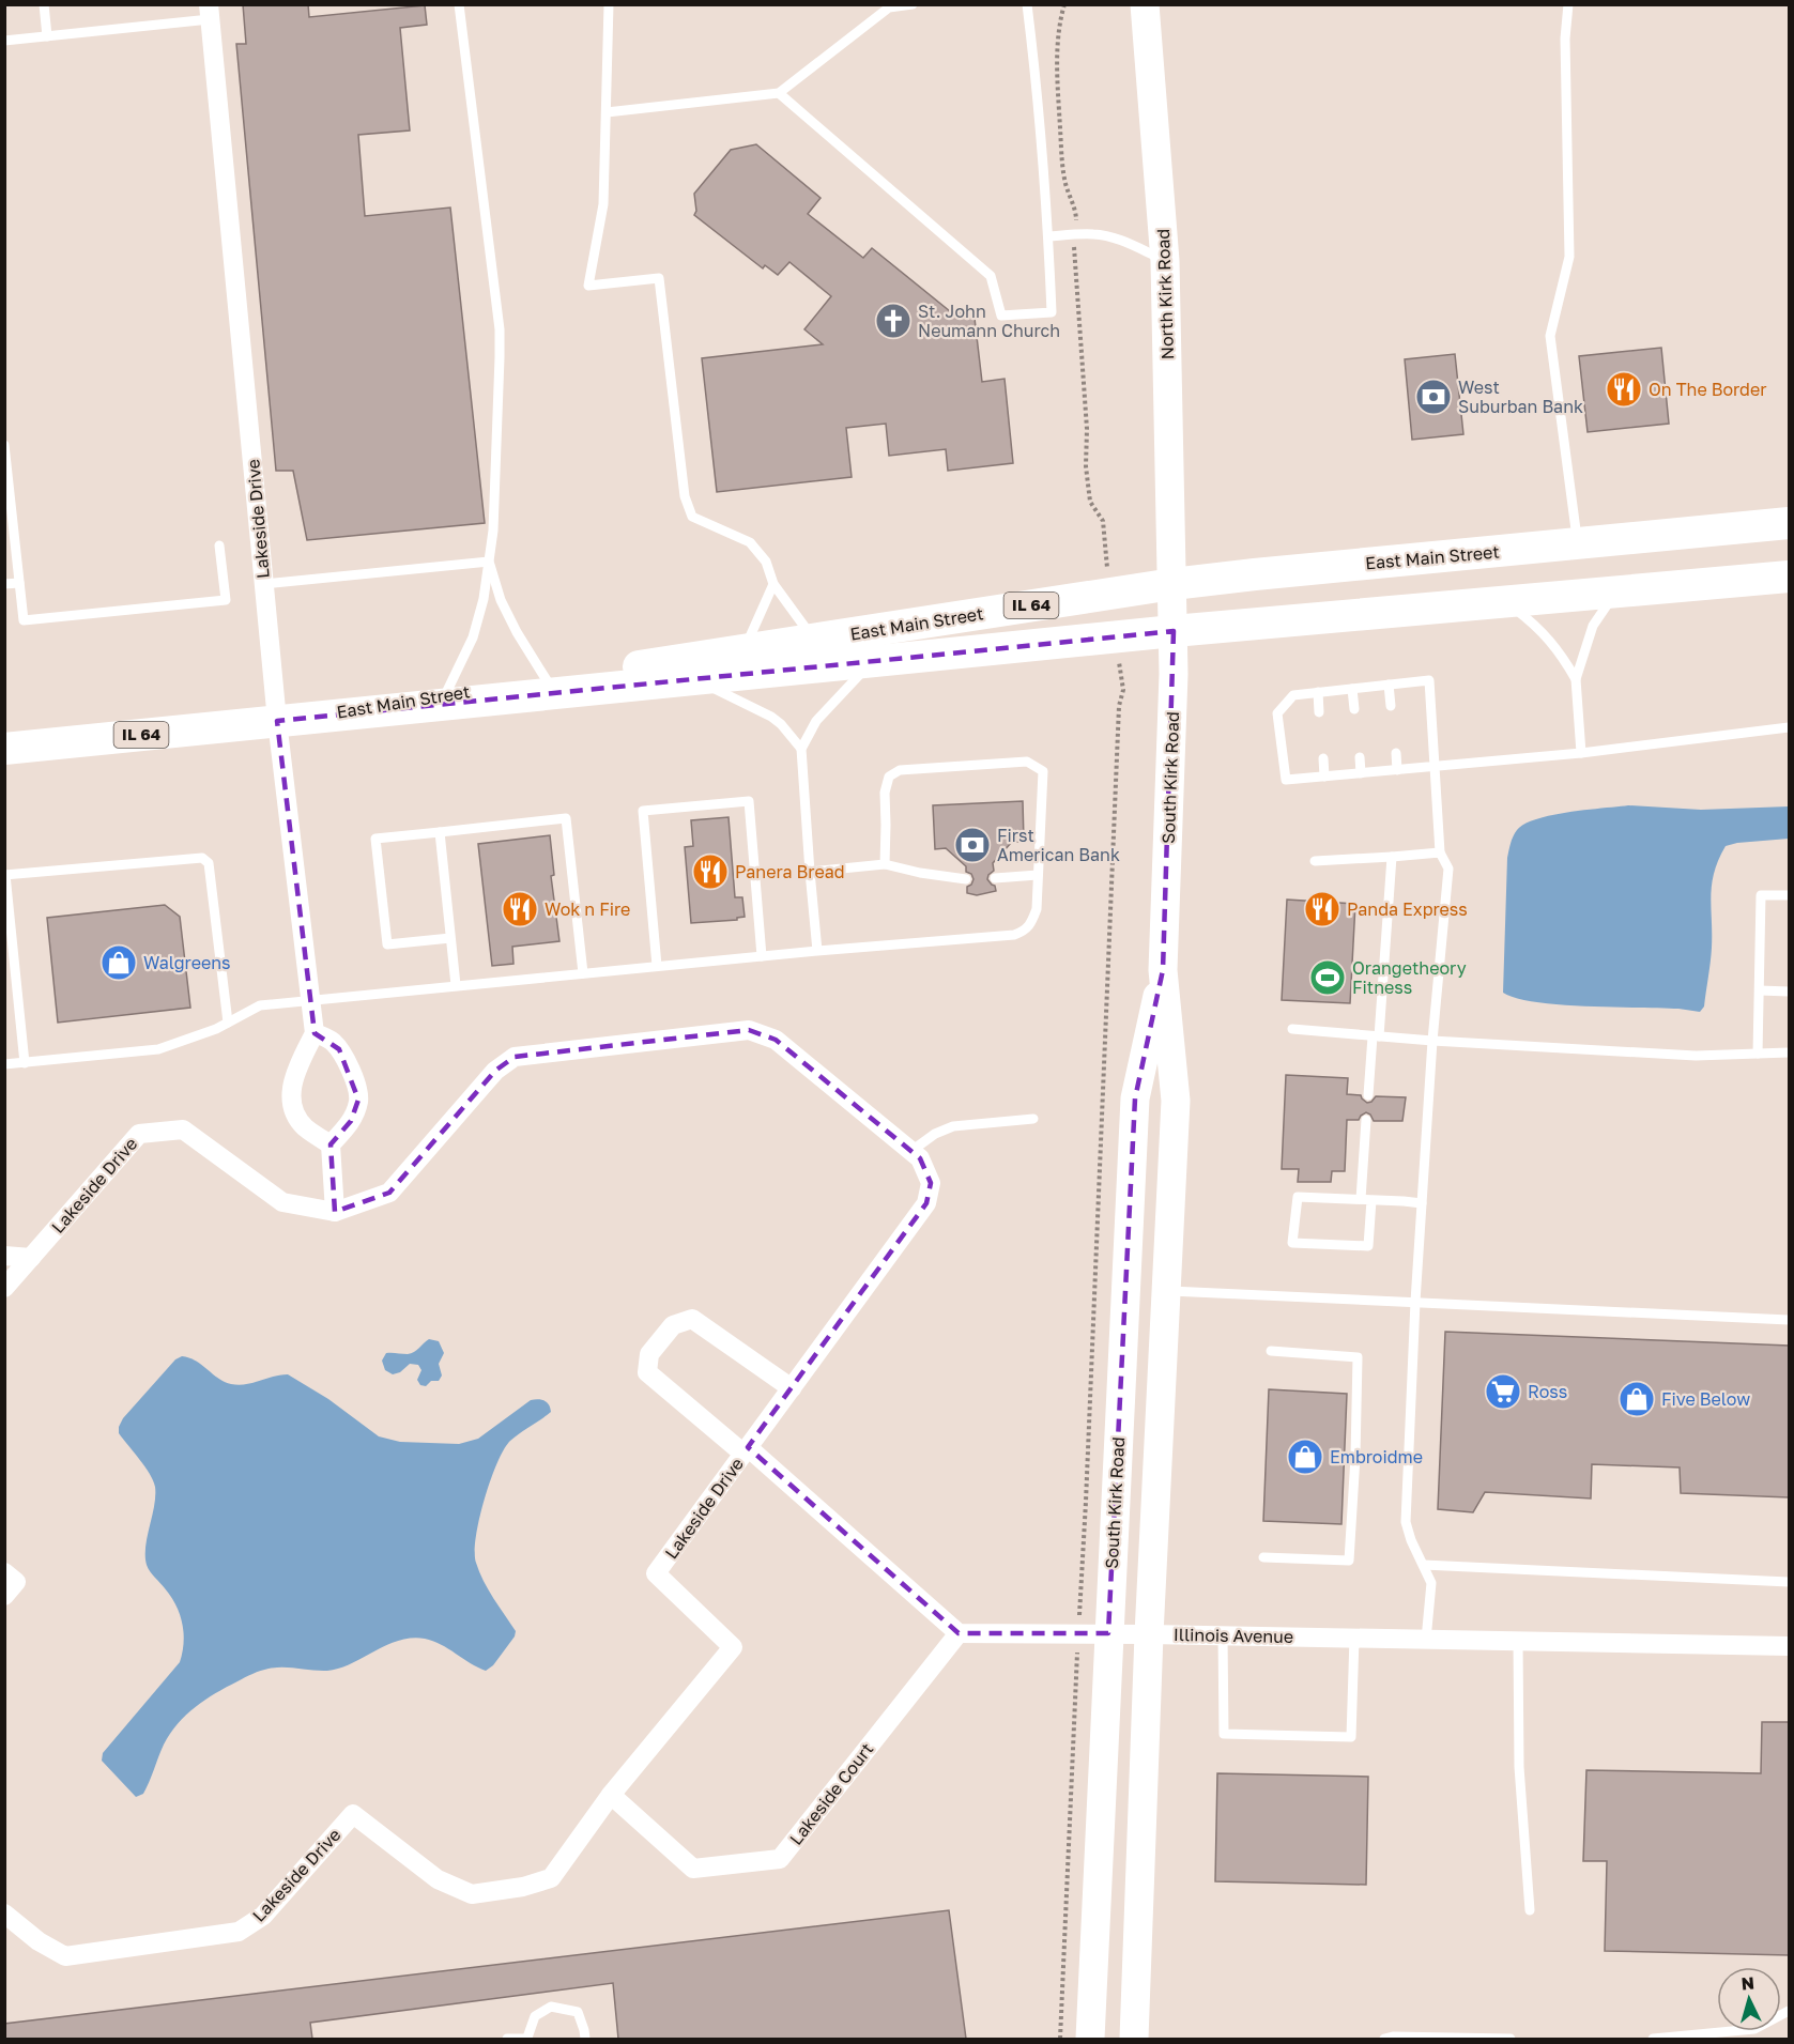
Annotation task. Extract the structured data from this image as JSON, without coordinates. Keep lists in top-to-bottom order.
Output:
{
  "streets": {
    "main road": [
      "North Kirk Road",
      "East Main Street",
      "IL 64",
      "South Kirk Road"
    ],
    "street": ["Lakeside Drive", "Illinois Avenue", "Lakeside Court"]
  },
  "crossings": [
    ["North Kirk Road", "East Main Street"],
    ["North Kirk Road", "South Kirk Road"],
    ["Lakeside Drive", "East Main Street"],
    ["Lakeside Drive", "Lakeside Court"],
    ["East Main Street", "South Kirk Road"],
    ["South Kirk Road", "Illinois Avenue"],
    ["Illinois Avenue", "Lakeside Court"]
  ],
  "places": {
    "church": ["St. John Neumann Church"],
    "restaurant": [
      "On The Border",
      "Panera Bread",
      "Wok n Fire",
      "Panda Express"
    ],
    "bank": ["West Suburban Bank", "First American Bank"],
    "shop": ["Walgreens", "Five Below", "Embroidme"],
    "sports": ["Orangetheory Fitness"],
    "supermarket": ["Ross"]
  },
  "north": "top"
}
